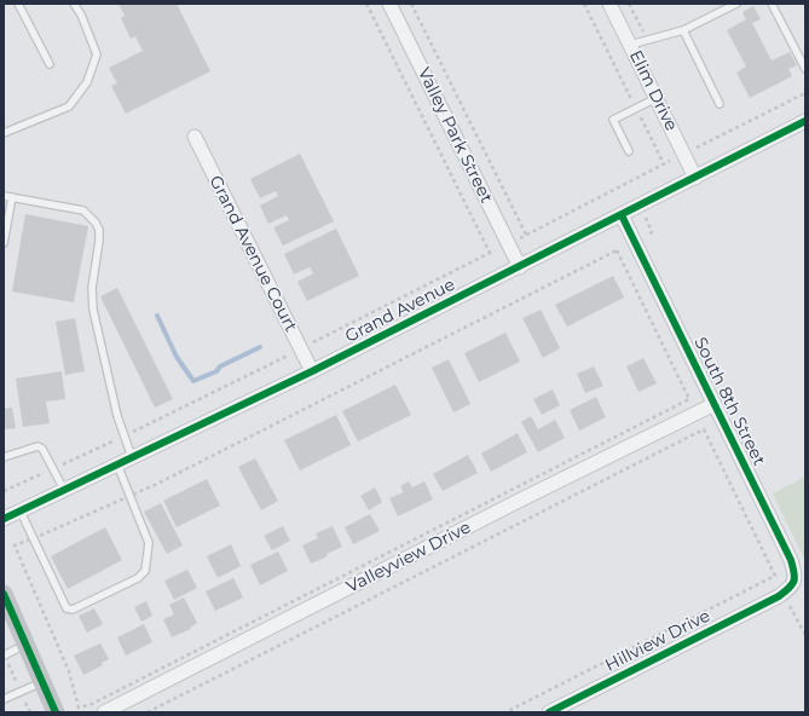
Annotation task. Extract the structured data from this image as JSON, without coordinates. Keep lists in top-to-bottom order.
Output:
{
  "streets": {
    "street": [
      "Elim Drive",
      "Valley Park Street",
      "Grand Avenue Court",
      "Grand Avenue",
      "South 8th Street",
      "Valleyview Drive",
      "Hillview Drive"
    ]
  },
  "crossings": [
    ["Elim Drive", "Grand Avenue"],
    ["Valley Park Street", "Grand Avenue"],
    ["Grand Avenue Court", "Grand Avenue"],
    ["Grand Avenue", "South 8th Street"],
    ["South 8th Street", "Valleyview Drive"],
    ["South 8th Street", "Hillview Drive"]
  ]
}
